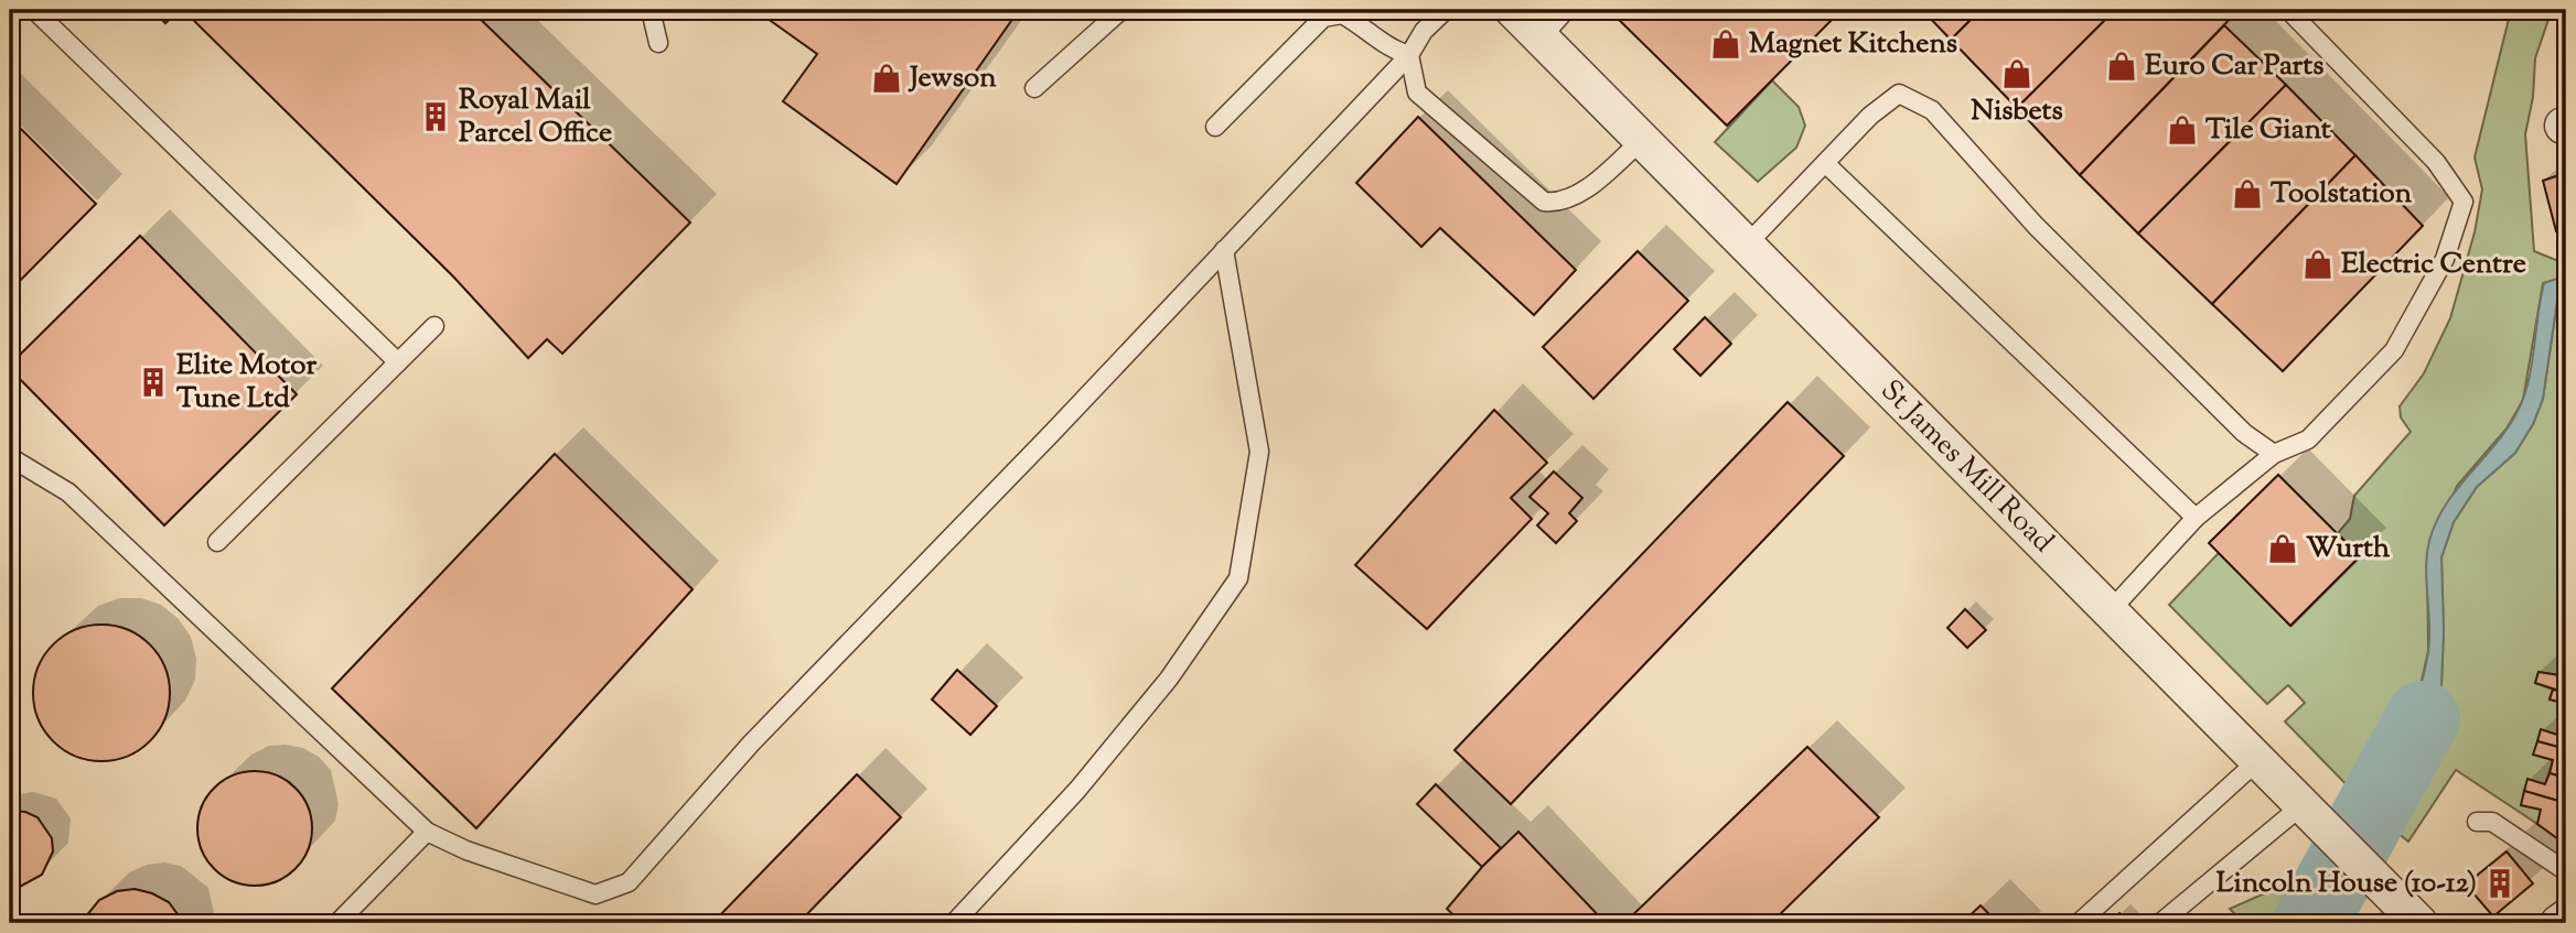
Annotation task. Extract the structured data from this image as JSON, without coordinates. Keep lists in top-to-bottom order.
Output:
{
  "streets": {
    "street": ["St James Mill Road"]
  },
  "places": {
    "shop": [
      "Magnet Kitchens",
      "Euro Car Parts",
      "Nisbets",
      "Jewson",
      "Tile Giant",
      "Toolstation",
      "Electric Centre",
      "Wurth"
    ],
    "building": ["Royal Mail Parcel Office", "Elite Motor Tune Ltd", "Lincoln House (10-12)"]
  }
}
